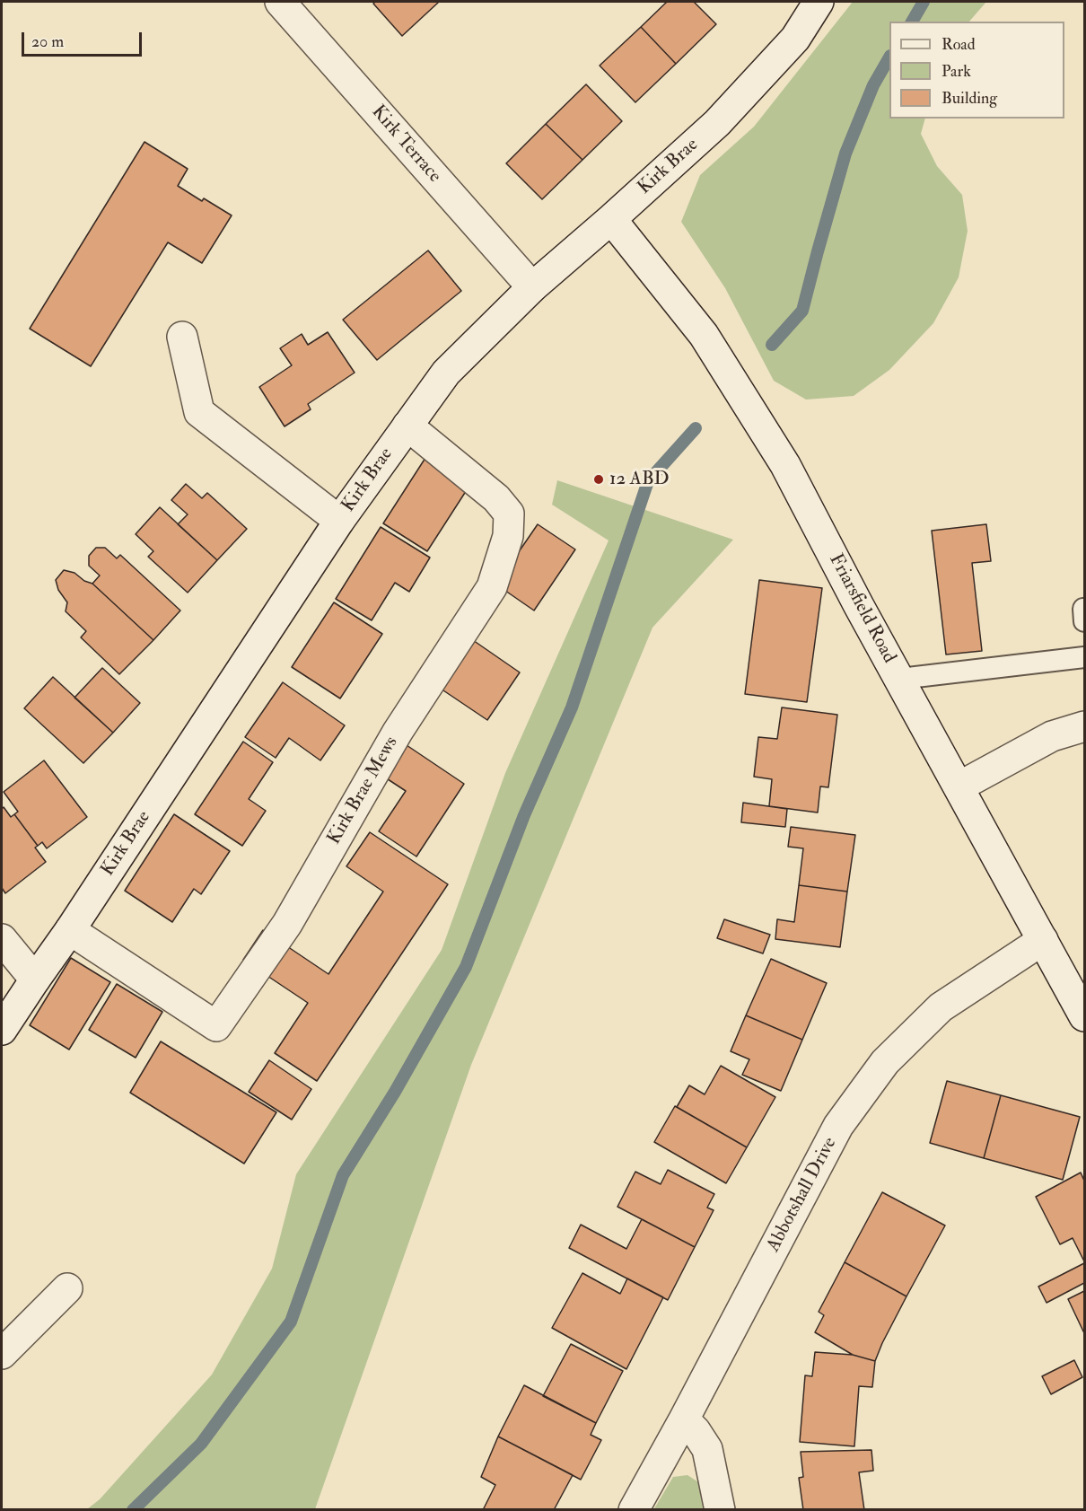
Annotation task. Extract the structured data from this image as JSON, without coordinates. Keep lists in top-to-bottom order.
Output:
{
  "streets": {
    "street": [
      "Kirk Terrace",
      "Kirk Brae",
      "Friarsfield Road",
      "Kirk Brae Mews",
      "Abbotshall Drive"
    ]
  },
  "crossings": [
    ["Kirk Terrace", "Kirk Brae"],
    ["Kirk Brae", "Friarsfield Road"],
    ["Kirk Brae", "Kirk Brae Mews"],
    ["Friarsfield Road", "Abbotshall Drive"]
  ],
  "places": ["12 ABD"],
  "legend": ["Road", "Park", "Building"],
  "scale_bar": "20 m"
}
